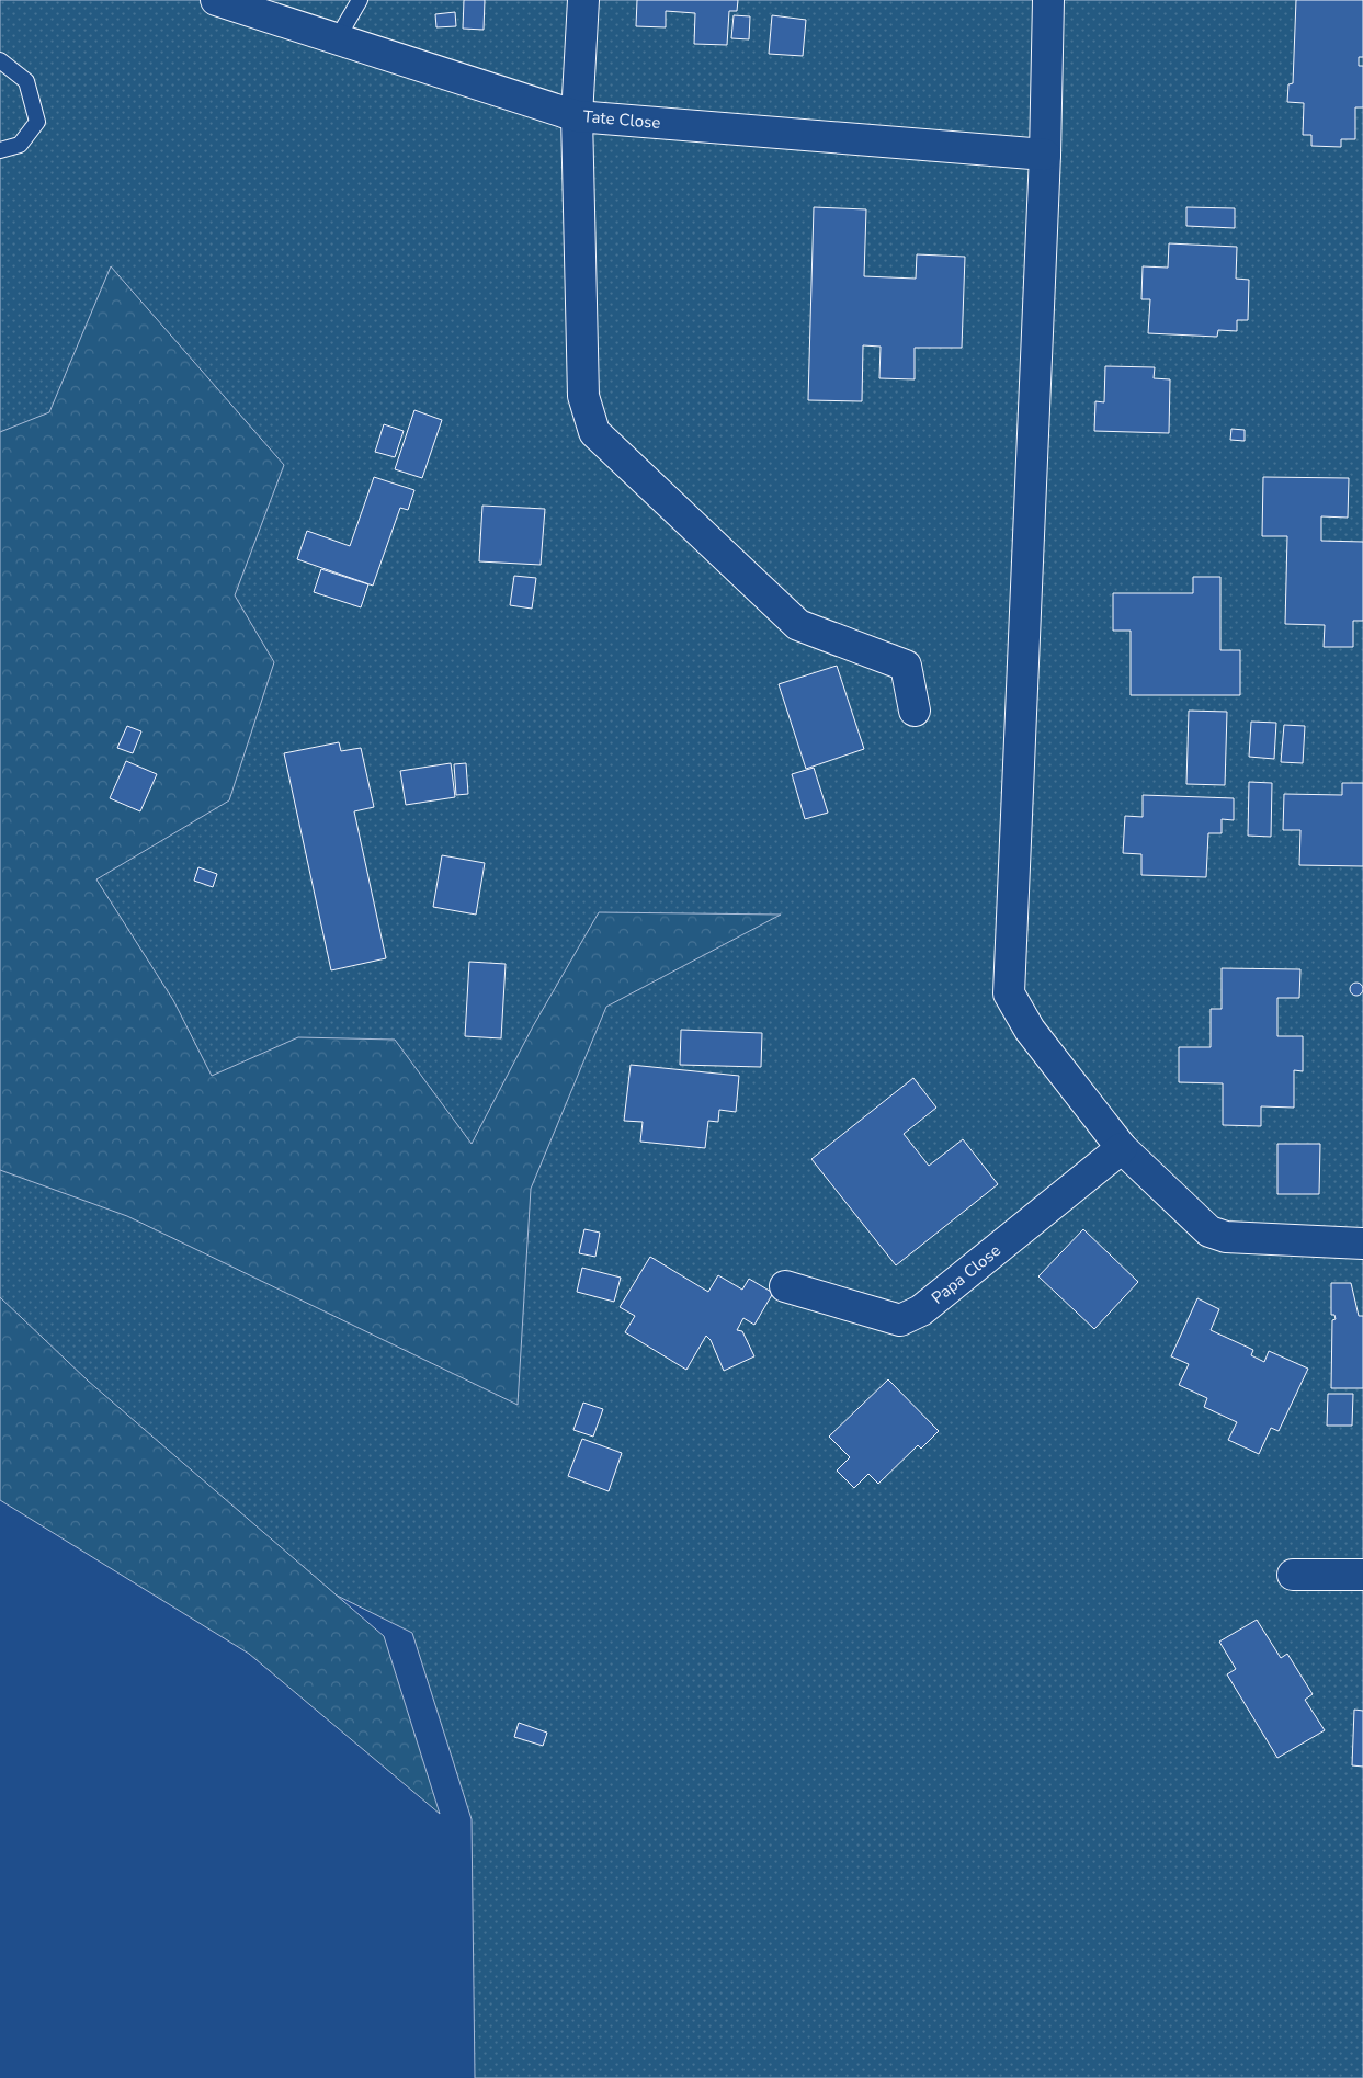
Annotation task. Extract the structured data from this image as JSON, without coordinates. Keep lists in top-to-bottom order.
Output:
{
  "streets": {
    "street": ["Tate Close", "Papa Close"]
  }
}
